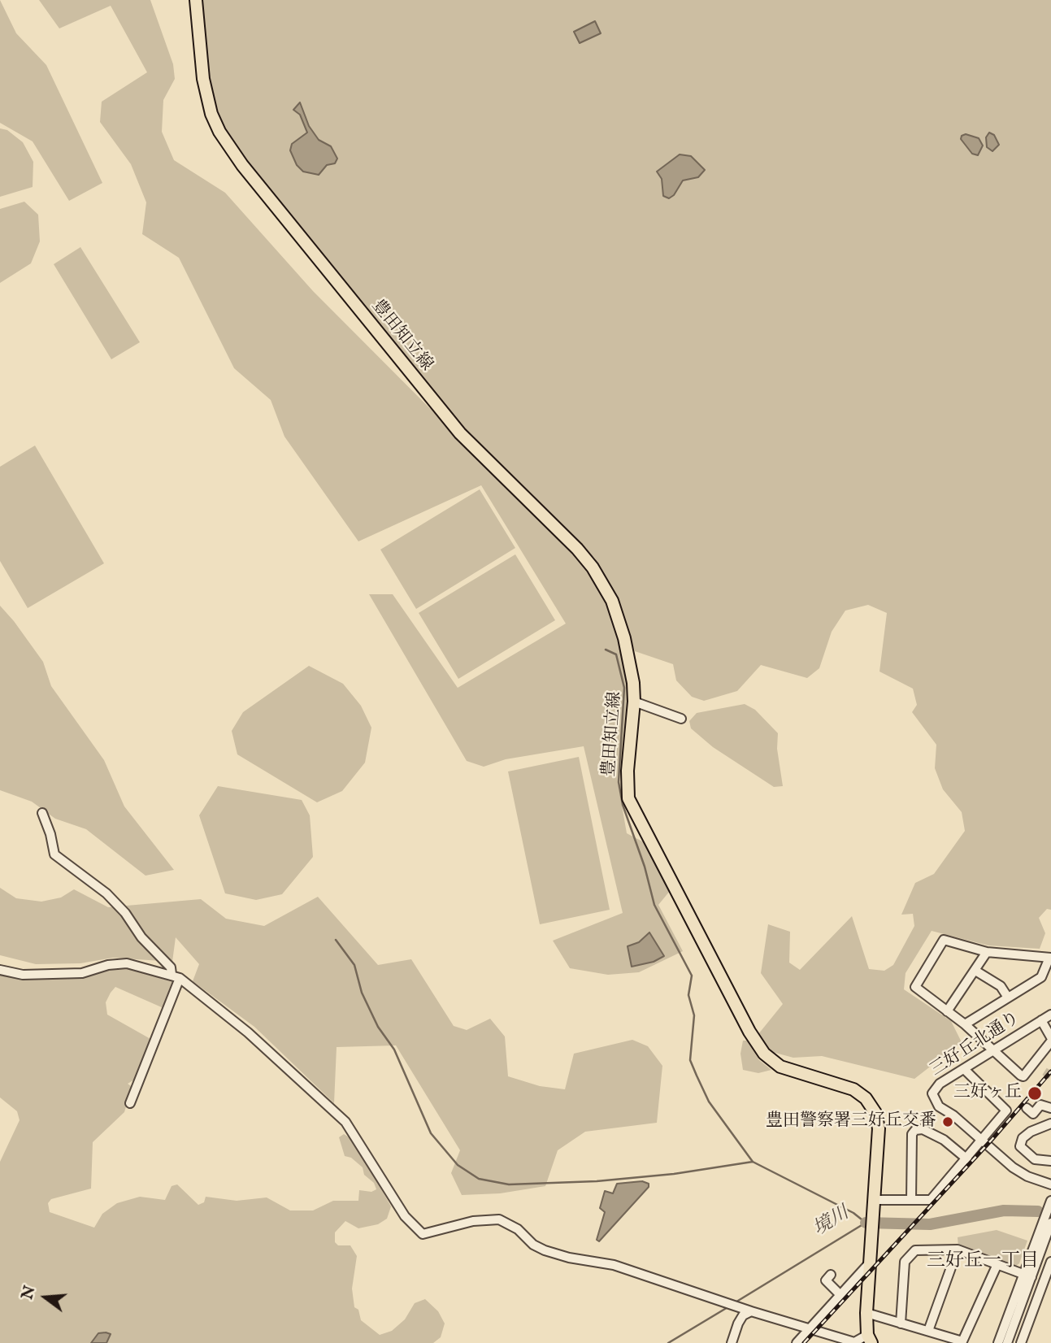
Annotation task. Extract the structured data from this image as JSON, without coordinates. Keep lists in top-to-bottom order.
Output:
{
  "streets": {
    "main road": ["豊田知立線"],
    "street": ["三好丘北通り"]
  },
  "districts": ["三好丘一丁目"],
  "water": ["境川"],
  "places": ["三好ヶ丘", "豊田警察署三好丘交番"],
  "north": "left"
}
